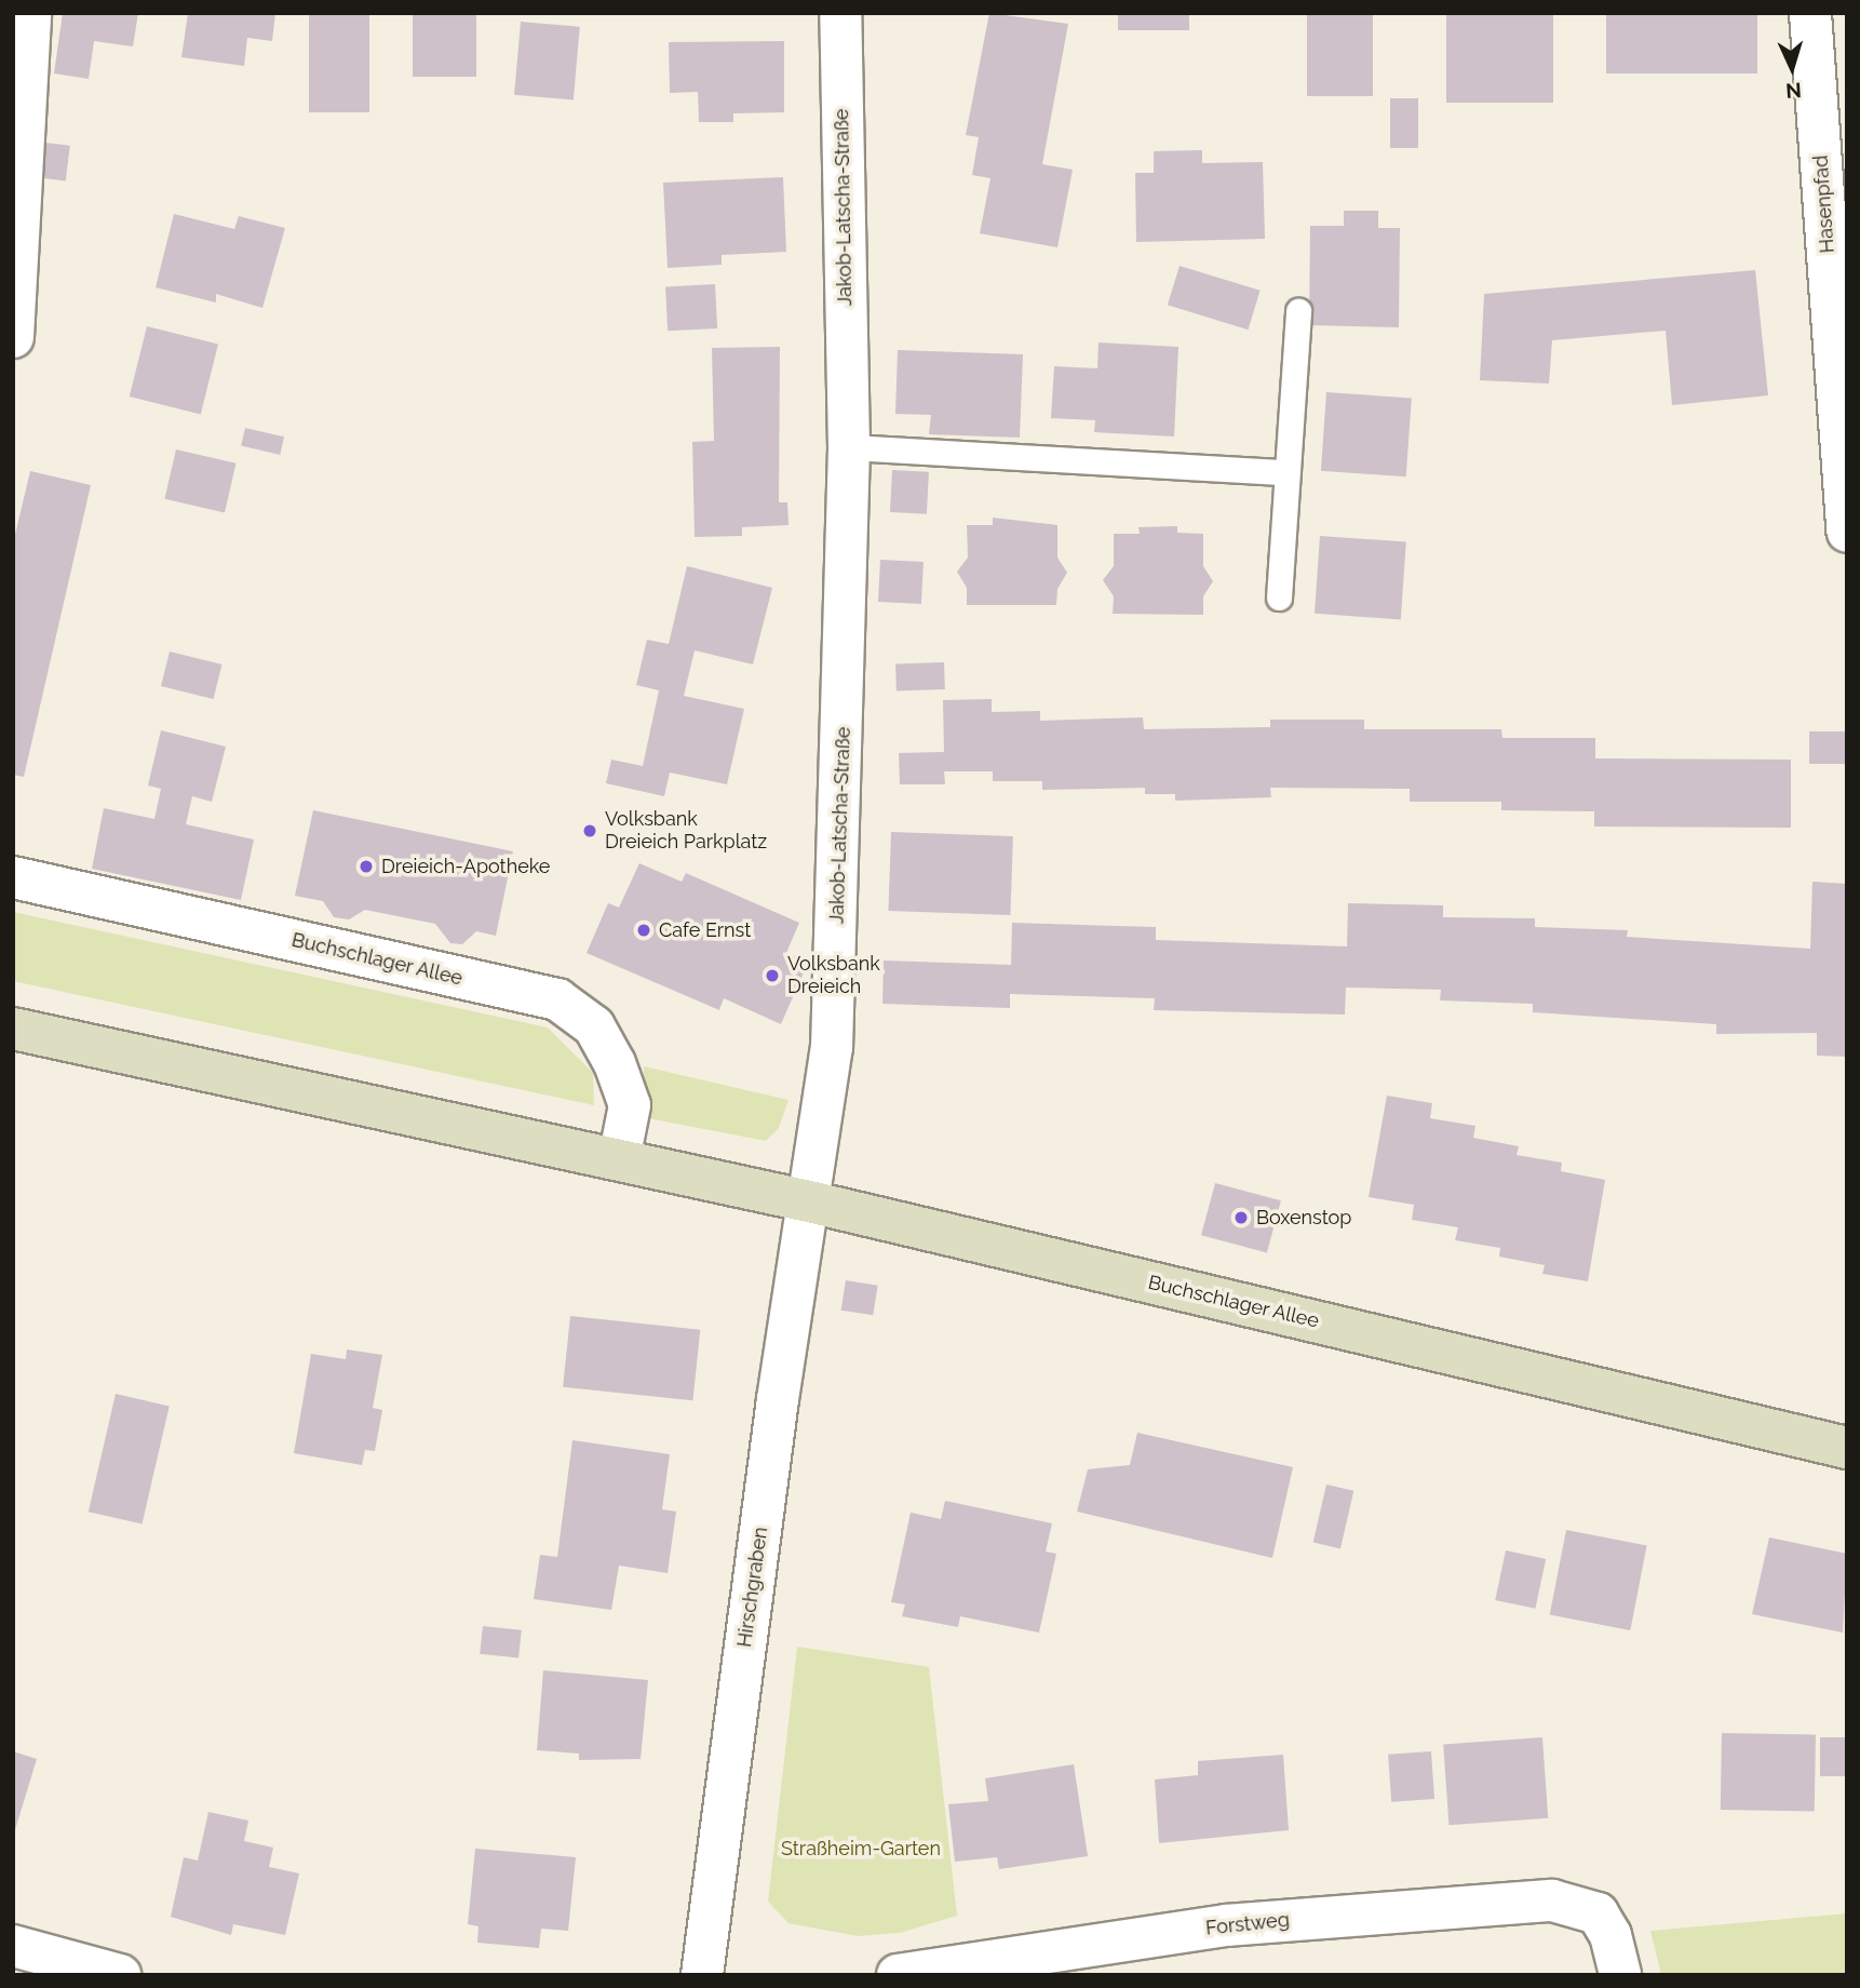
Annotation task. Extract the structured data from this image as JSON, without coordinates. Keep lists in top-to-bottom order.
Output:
{
  "streets": {
    "main road": ["Buchschlager Allee"],
    "street": [
      "Hasenpfad",
      "Jakob-Latscha-Straße",
      "Hirschgraben",
      "Forstweg"
    ]
  },
  "crossings": [
    ["Jakob-Latscha-Straße", "Buchschlager Allee"],
    ["Jakob-Latscha-Straße", "Hirschgraben"],
    ["Buchschlager Allee", "Hirschgraben"]
  ],
  "parks": ["Straßheim-Garten"],
  "places": [
    "Volksbank Dreieich Parkplatz",
    "Dreieich-Apotheke",
    "Cafe Ernst",
    "Volksbank Dreieich",
    "Boxenstop"
  ],
  "north": "bottom"
}
